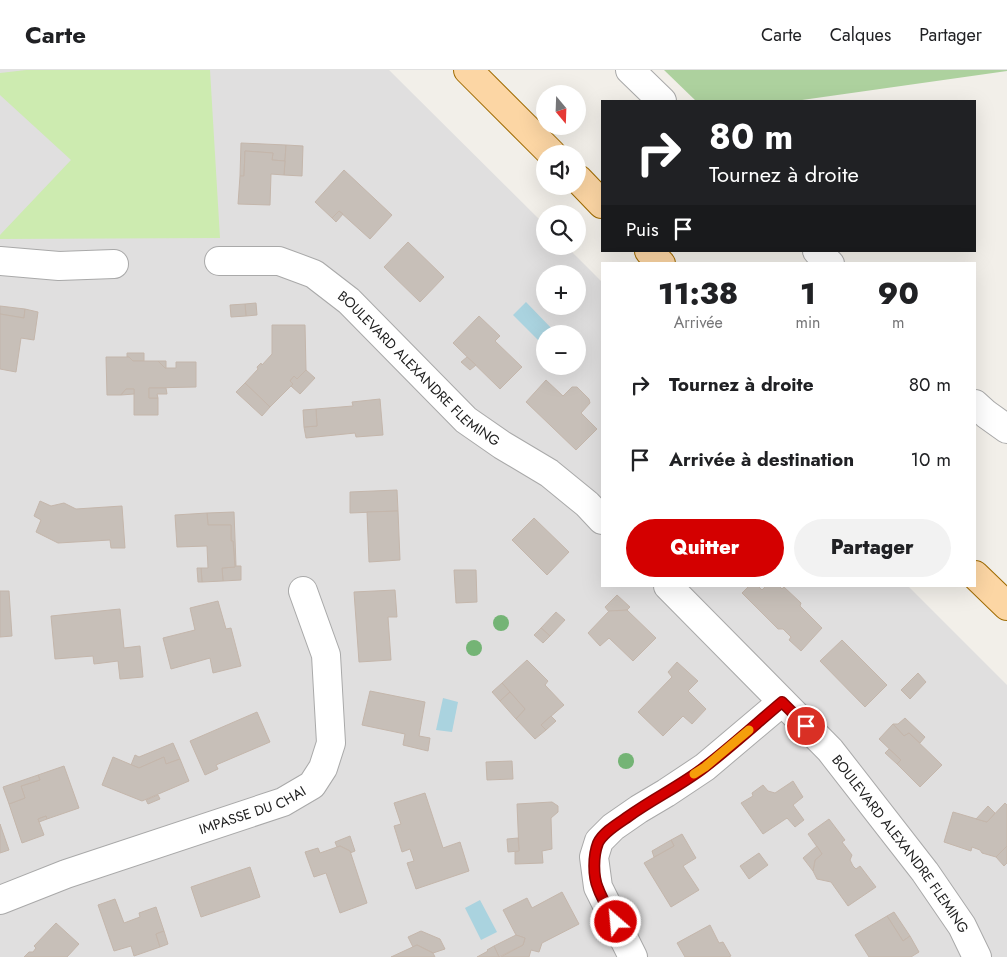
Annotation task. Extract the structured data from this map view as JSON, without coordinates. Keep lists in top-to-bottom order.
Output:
{
  "streets": {
    "street": ["BOULEVARD ALEXANDRE FLEMING", "IMPASSE DU CHAI"]
  },
  "north": "bottom",
  "page": {
    "header": "Carte",
    "nav": ["Carte", "Calques", "Partager"],
    "map_buttons": ["+", "−"],
    "turn": ["80 m", "Tournez à droite"],
    "then": "Puis",
    "eta": [
      "11:38",
      "Arrivée",
      "1",
      "min",
      "90",
      "m"
    ],
    "list": [
      {
        "name": "Tournez à droite",
        "value": "80 m"
      },
      {
        "name": "Arrivée à destination",
        "value": "10 m"
      }
    ],
    "buttons": ["Quitter", "Partager"]
  }
}
